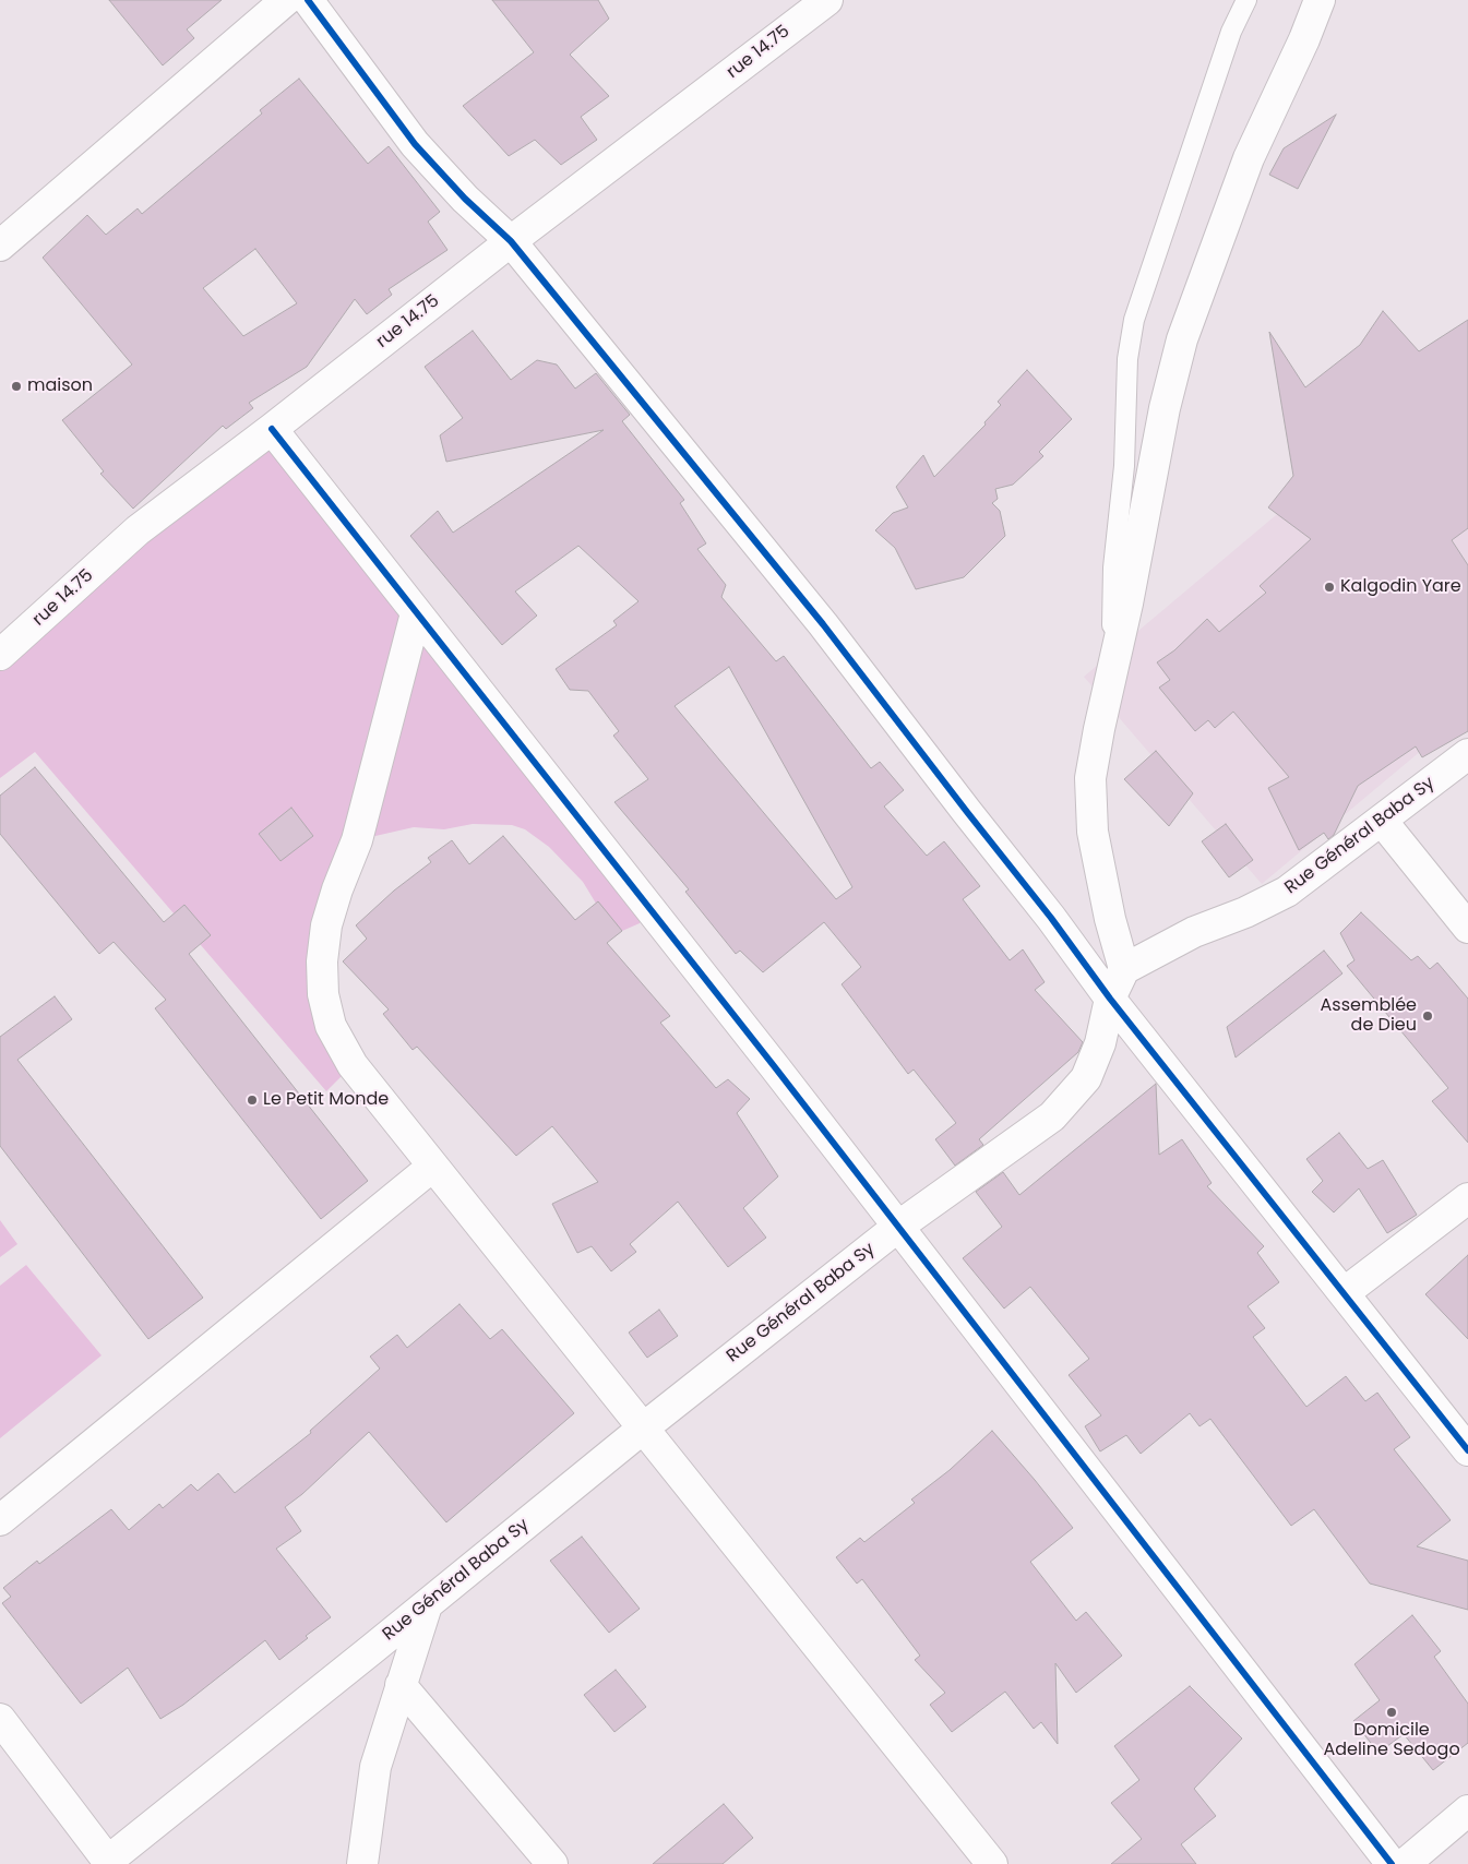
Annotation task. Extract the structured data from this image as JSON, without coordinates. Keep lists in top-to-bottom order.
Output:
{
  "streets": {
    "street": ["rue 14.75", "Rue Général Baba Sy"]
  },
  "places": [
    "maison",
    "Kalgodin Yare",
    "Assemblée de Dieu",
    "Le Petit Monde",
    "Domicile Adeline Sedogo"
  ]
}
